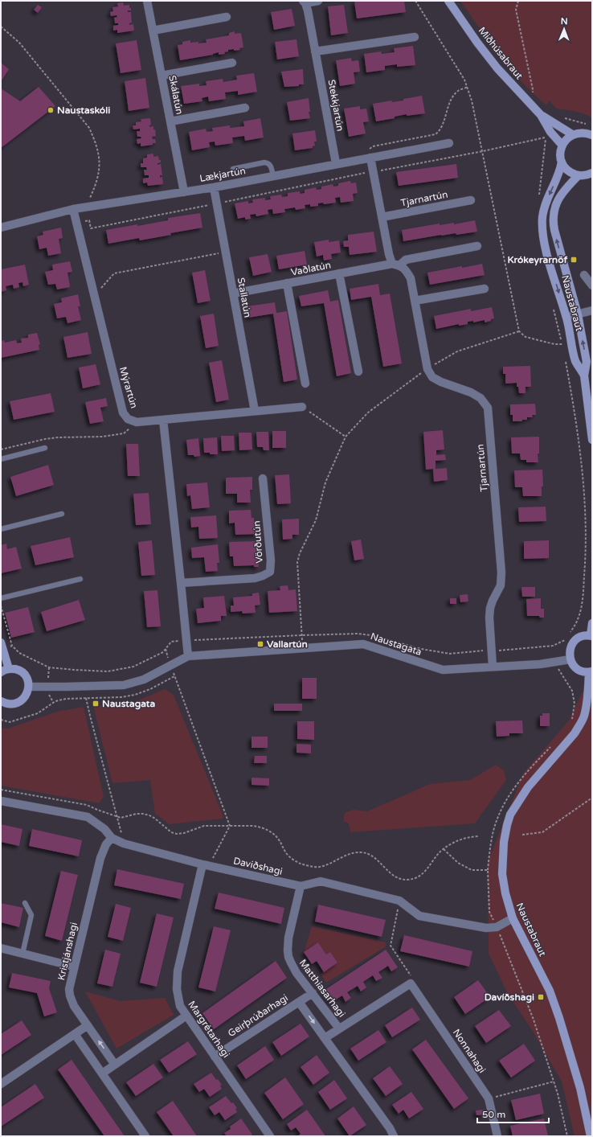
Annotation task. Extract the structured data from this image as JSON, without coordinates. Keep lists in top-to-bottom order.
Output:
{
  "streets": {
    "street": [
      "Miðhúsabraut",
      "Skálatún",
      "Stekkjartún",
      "Lækjartún",
      "Tjarnartún",
      "Vaðlatún",
      "Stallatún",
      "Naustabraut",
      "Mýrartún",
      "Vörðutún",
      "Naustagata",
      "Daviðshagi",
      "Kristjánshagi",
      "Matthiasarhagi",
      "Geirþrúðarhagi",
      "Margrétarhagi",
      "Nonnahagi"
    ]
  },
  "crossings": [
    ["Miðhúsabraut", "Naustabraut"],
    ["Skálatún", "Lækjartún"],
    ["Stekkjartún", "Lækjartún"],
    ["Lækjartún", "Stallatún"],
    ["Lækjartún", "Mýrartún"],
    ["Tjarnartún", "Naustagata"],
    ["Vaðlatún", "Stallatún"],
    ["Stallatún", "Mýrartún"],
    ["Naustabraut", "Daviðshagi"],
    ["Daviðshagi", "Kristjánshagi"],
    ["Daviðshagi", "Matthiasarhagi"],
    ["Daviðshagi", "Margrétarhagi"],
    ["Matthiasarhagi", "Geirþrúðarhagi"],
    ["Geirþrúðarhagi", "Margrétarhagi"]
  ],
  "places": {
    "other": ["Naustaskóli"],
    "transit": [
      "Krókeyrarnöf",
      "Vallartún",
      "Naustagata",
      "Davíðshagi"
    ]
  },
  "scale_bar": "50 m",
  "north": "top"
}
